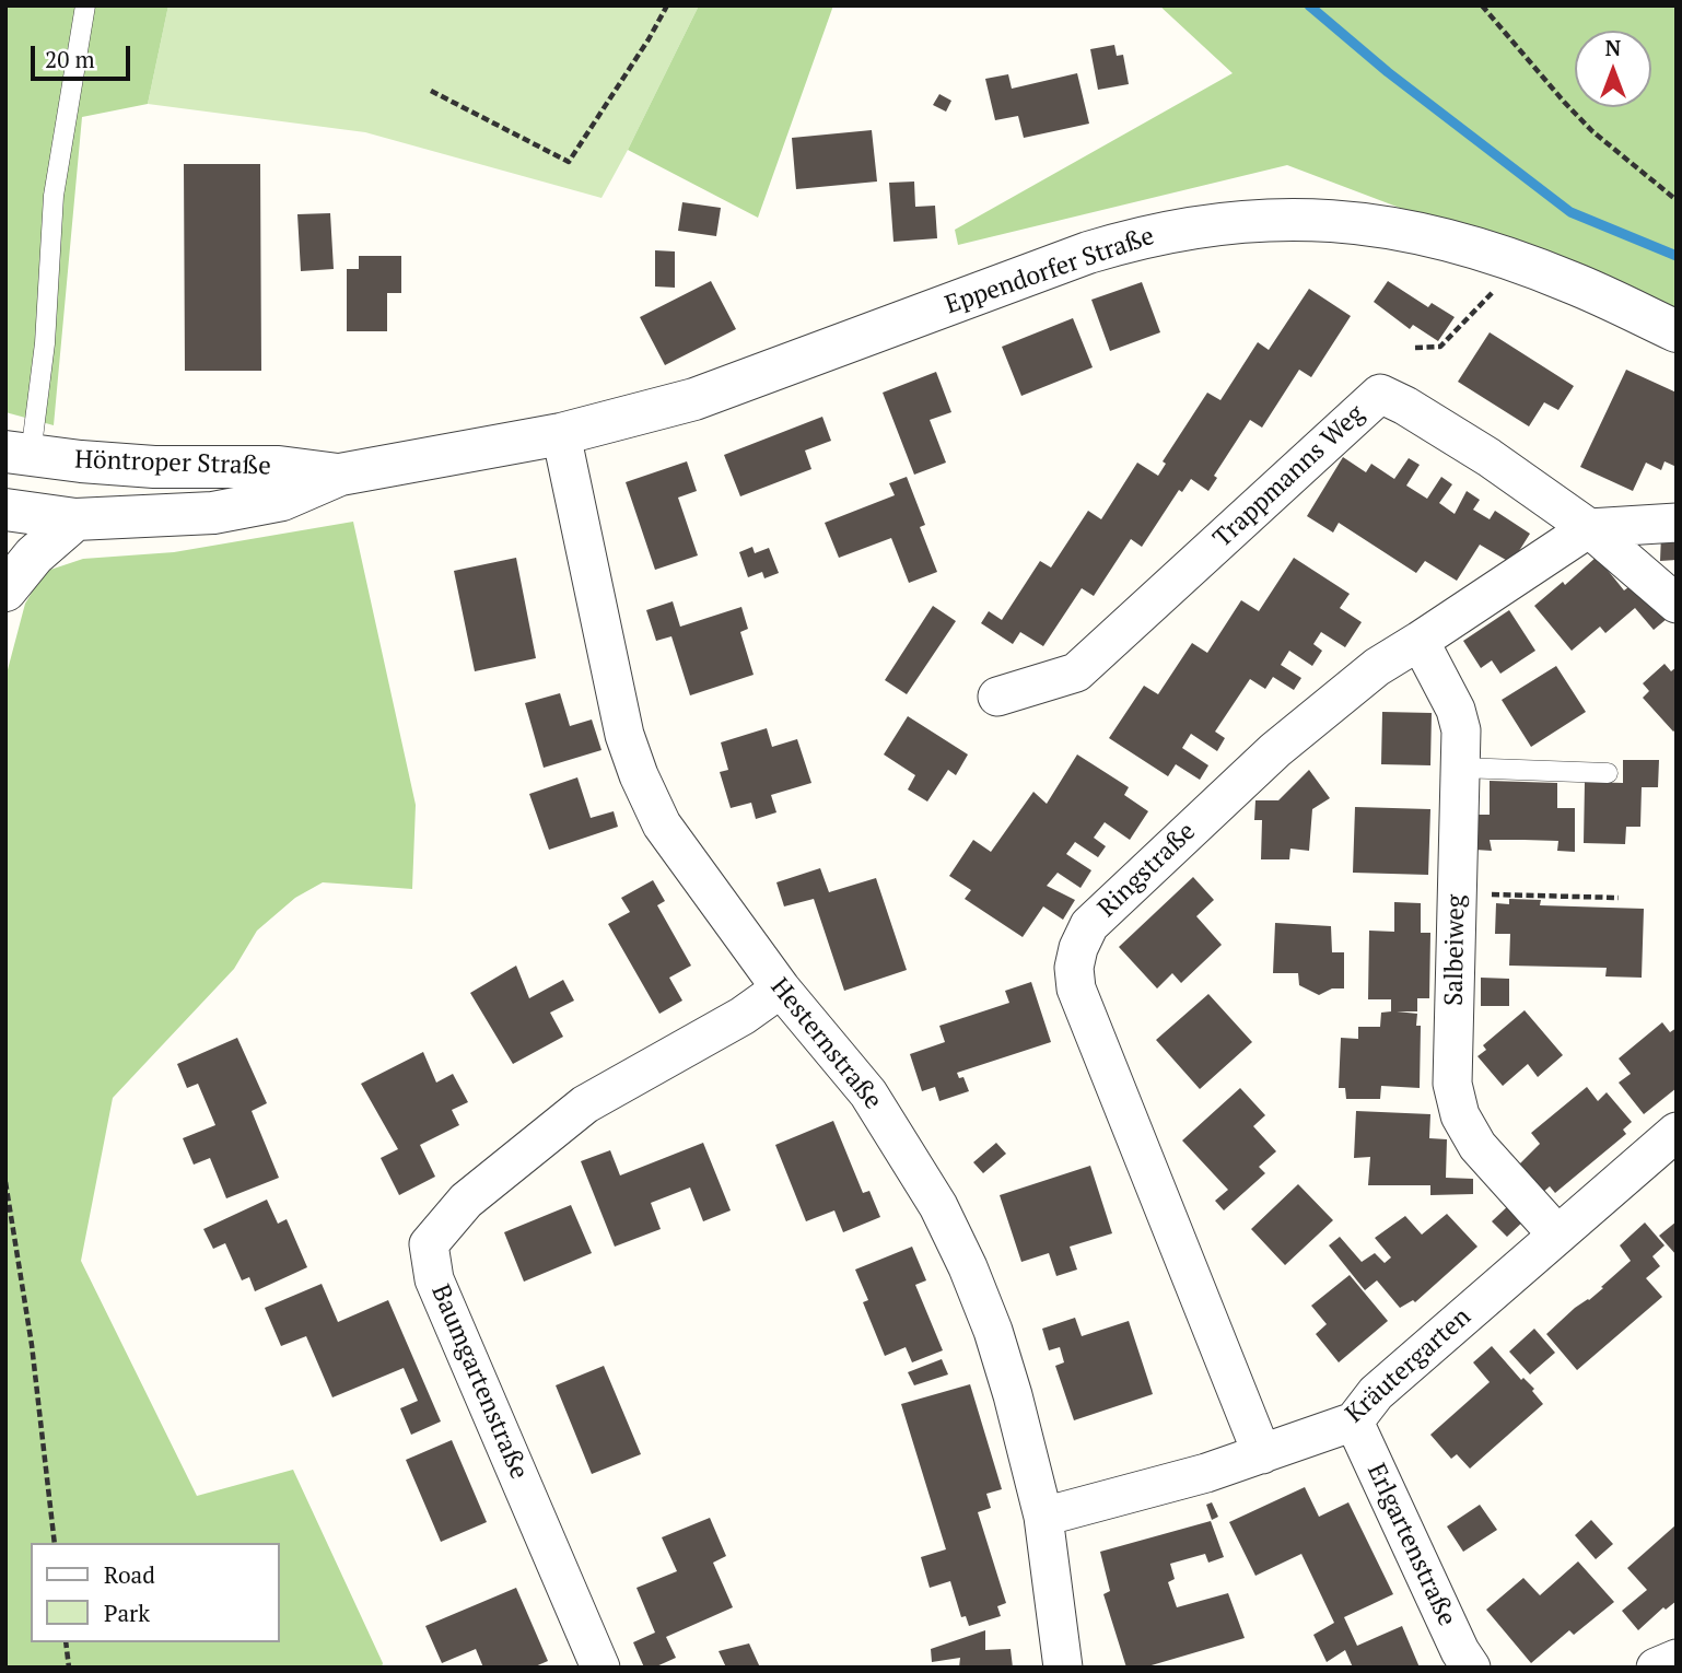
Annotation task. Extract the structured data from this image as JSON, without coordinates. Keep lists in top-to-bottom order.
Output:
{
  "streets": {
    "street": [
      "Eppendorfer Straße",
      "Höntroper Straße",
      "Trappmanns Weg",
      "Ringstraße",
      "Salbeiweg",
      "Hesternstraße",
      "Kräutergarten",
      "Baumgartenstraße",
      "Erlgartenstraße"
    ]
  },
  "crossings": [
    ["Eppendorfer Straße", "Höntroper Straße"],
    ["Eppendorfer Straße", "Hesternstraße"],
    ["Höntroper Straße", "Hesternstraße"],
    ["Trappmanns Weg", "Ringstraße"],
    ["Ringstraße", "Salbeiweg"],
    ["Ringstraße", "Kräutergarten"],
    ["Salbeiweg", "Kräutergarten"],
    ["Hesternstraße", "Kräutergarten"],
    ["Hesternstraße", "Baumgartenstraße"],
    ["Kräutergarten", "Erlgartenstraße"]
  ],
  "legend": ["Road", "Park"],
  "scale_bar": "20 m",
  "north": "top"
}
